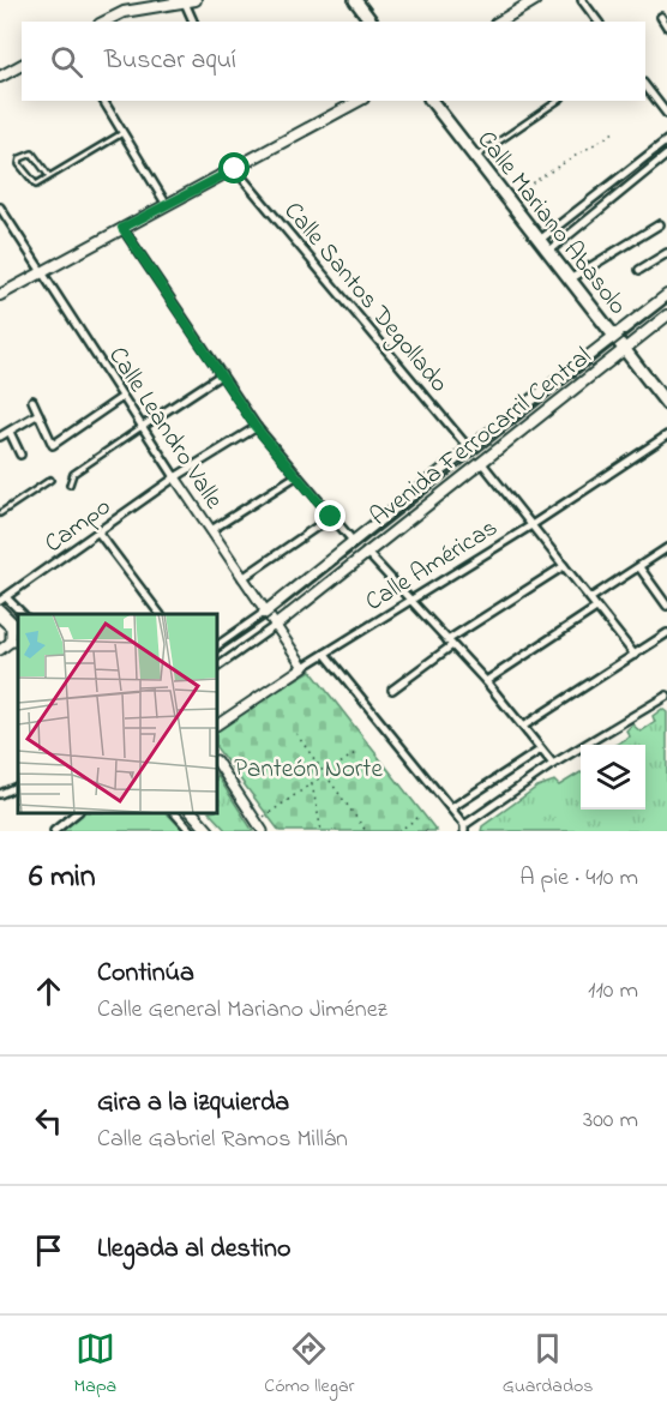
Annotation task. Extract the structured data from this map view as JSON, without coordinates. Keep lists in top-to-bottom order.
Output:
{
  "streets": {
    "main road": ["Calle Mariano Abasolo", "Avenida Ferrocarril Central"],
    "street": [
      "Calle Santos Degollado",
      "Calle Leandro Valle",
      "Campo",
      "Calle Américas"
    ]
  },
  "crossings": [
    ["Calle Mariano Abasolo", "Avenida Ferrocarril Central"],
    ["Calle Santos Degollado", "Avenida Ferrocarril Central"],
    ["Calle Leandro Valle", "Avenida Ferrocarril Central"],
    ["Calle Leandro Valle", "Campo"],
    ["Calle Leandro Valle", "Calle Américas"]
  ],
  "parks": ["Panteón Norte"],
  "page": {
    "search": "Buscar aquí",
    "heading": ["6 min", "A pie · 410 m"],
    "list": [
      ["Continúa", "Calle General Mariano Jiménez", "110 m"],
      ["Gira a la izquierda", "Calle Gabriel Ramos Millán", "300 m"],
      "Llegada al destino"
    ],
    "nav": ["Mapa", "Cómo llegar", "Guardados"]
  }
}
